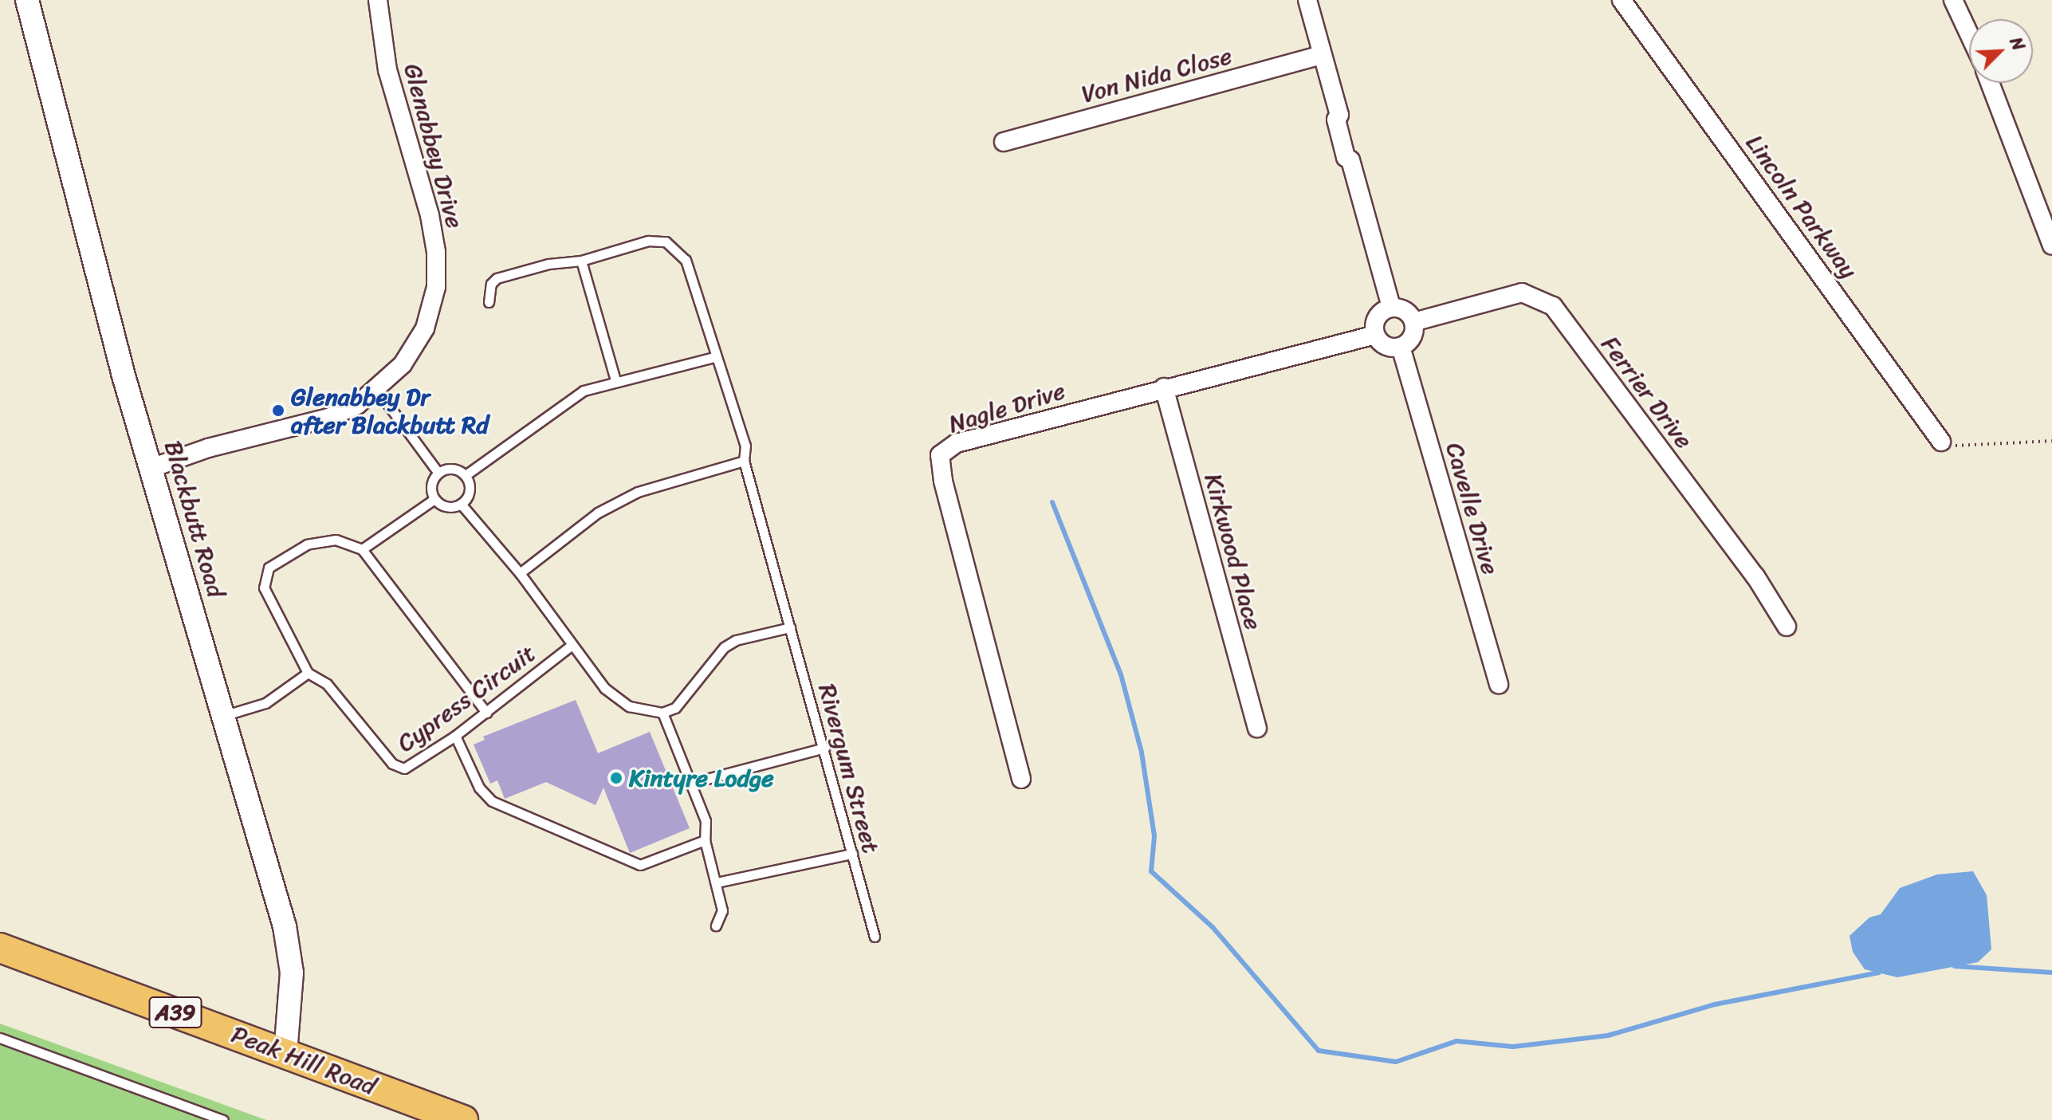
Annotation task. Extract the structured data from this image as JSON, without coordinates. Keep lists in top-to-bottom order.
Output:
{
  "streets": {
    "highway": ["A39", "Peak Hill Road"],
    "street": [
      "Von Nida Close",
      "Glenabbey Drive",
      "Lincoln Parkway",
      "Ferrier Drive",
      "Nagle Drive",
      "Cavelle Drive",
      "Blackbutt Road",
      "Kirkwood Place"
    ],
    "lane": ["Cypress Circuit", "Rivergum Street"]
  },
  "crossings": [
    ["Glenabbey Drive", "Blackbutt Road"],
    ["Ferrier Drive", "Nagle Drive"],
    ["Ferrier Drive", "Cavelle Drive"],
    ["Nagle Drive", "Cavelle Drive"],
    ["Nagle Drive", "Kirkwood Place"],
    ["Blackbutt Road", "Peak Hill Road"]
  ],
  "places": ["Glenabbey Dr after Blackbutt Rd", "Kintyre Lodge"],
  "north": "top right"
}
